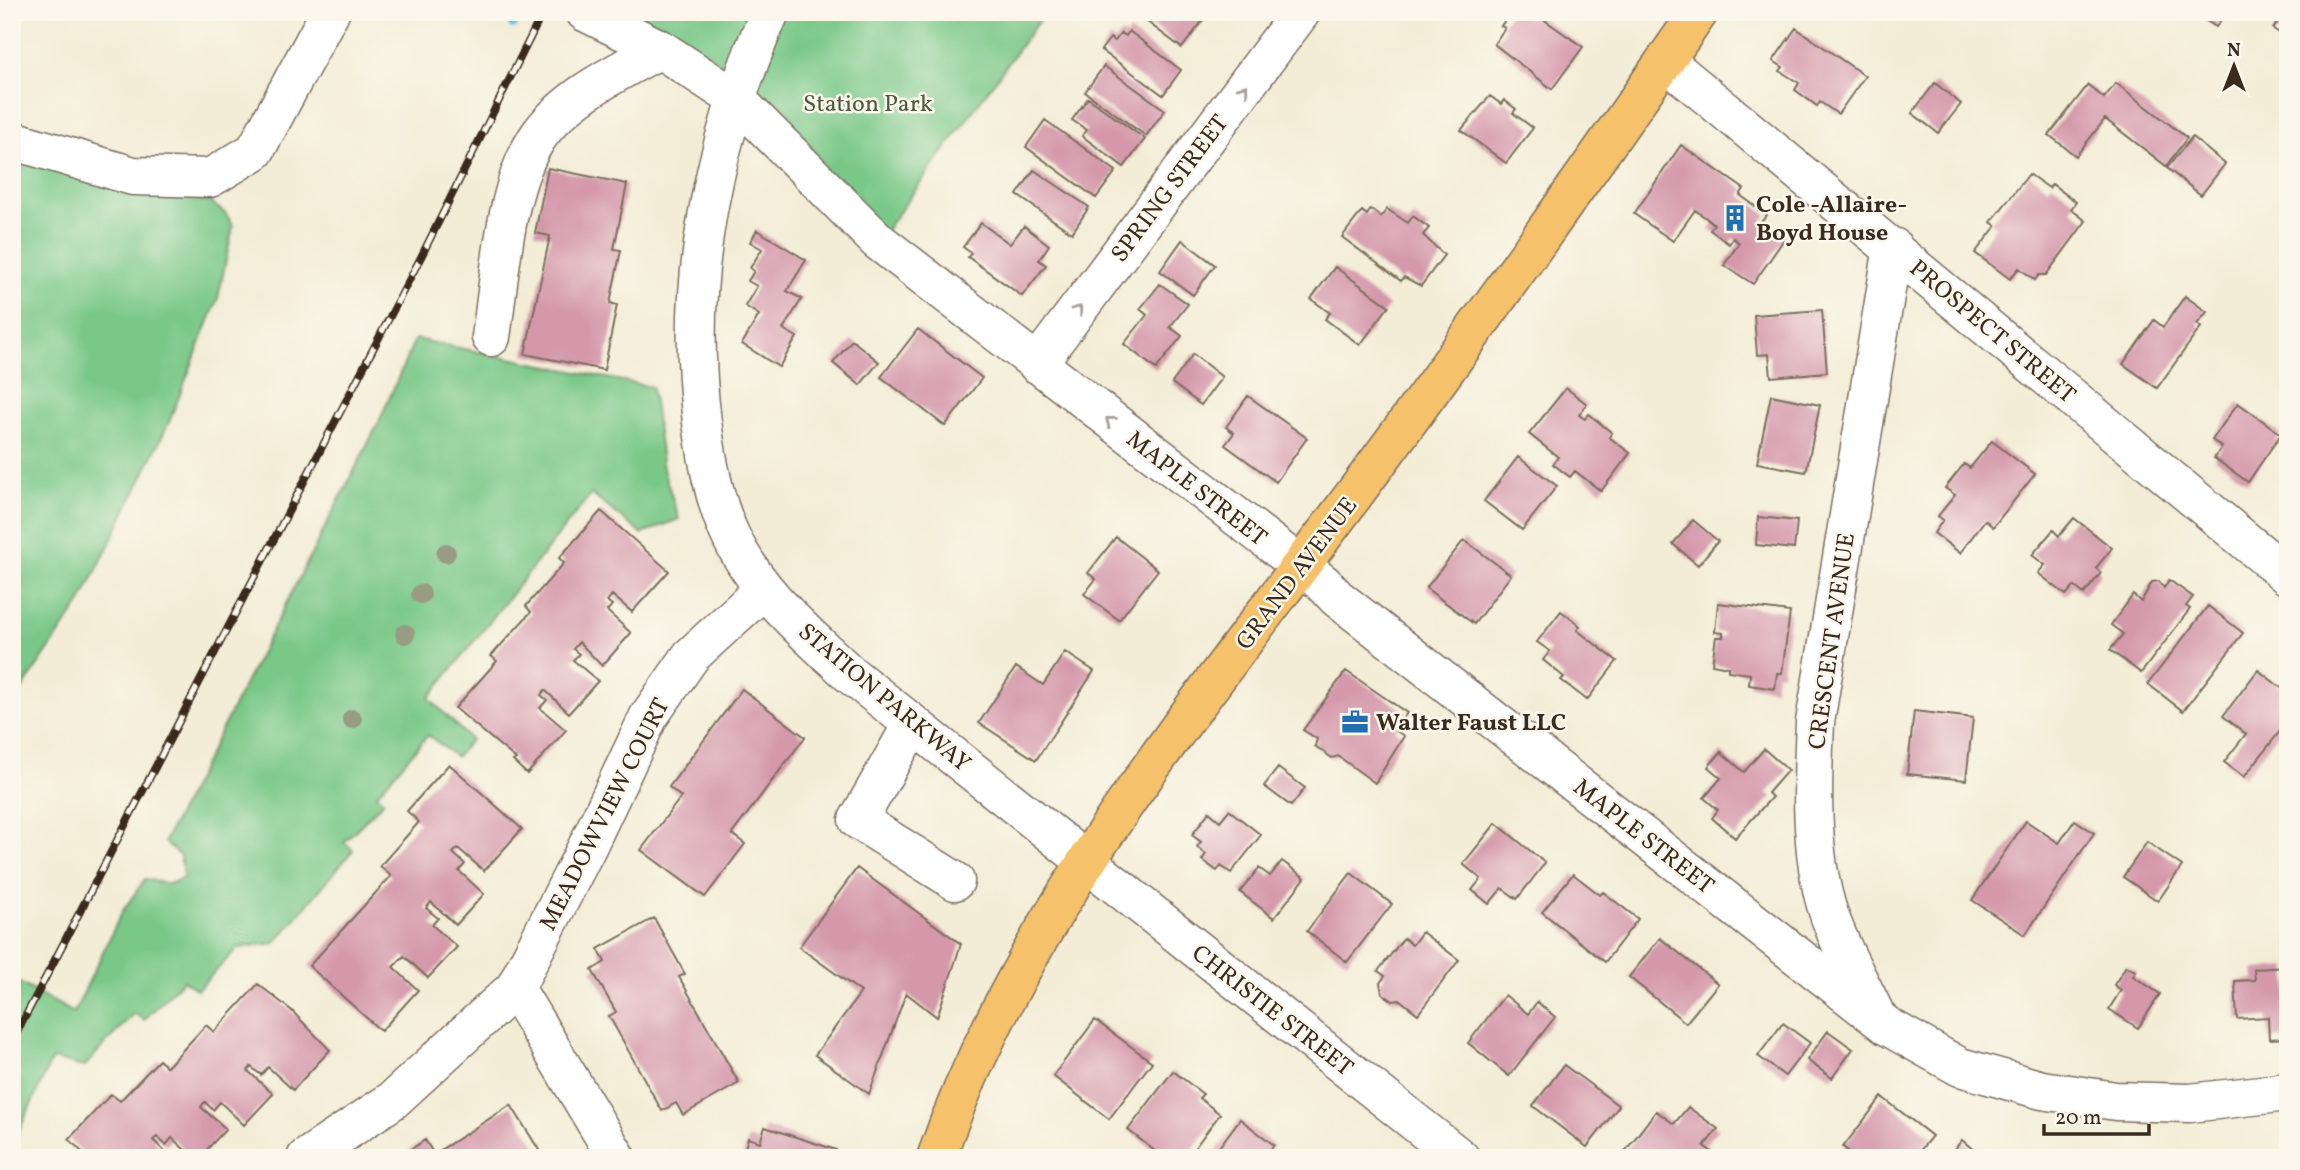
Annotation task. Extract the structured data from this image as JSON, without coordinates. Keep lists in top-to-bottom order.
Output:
{
  "streets": {
    "main road": ["GRAND AVENUE"],
    "street": [
      "SPRING STREET",
      "PROSPECT STREET",
      "MAPLE STREET",
      "CRESCENT AVENUE",
      "STATION PARKWAY",
      "MEADOWVIEW COURT",
      "CHRISTIE STREET"
    ]
  },
  "crossings": [
    ["SPRING STREET", "MAPLE STREET"],
    ["PROSPECT STREET", "GRAND AVENUE"],
    ["PROSPECT STREET", "CRESCENT AVENUE"],
    ["MAPLE STREET", "GRAND AVENUE"],
    ["MAPLE STREET", "CRESCENT AVENUE"],
    ["MAPLE STREET", "STATION PARKWAY"],
    ["GRAND AVENUE", "STATION PARKWAY"],
    ["GRAND AVENUE", "CHRISTIE STREET"],
    ["STATION PARKWAY", "MEADOWVIEW COURT"],
    ["STATION PARKWAY", "CHRISTIE STREET"]
  ],
  "one_way": ["SPRING STREET"],
  "parks": ["Station Park"],
  "places": {
    "building": ["Cole -Allaire- Boyd House"],
    "office": ["Walter Faust LLC"]
  },
  "scale_bar": "20 m",
  "north": "top"
}
